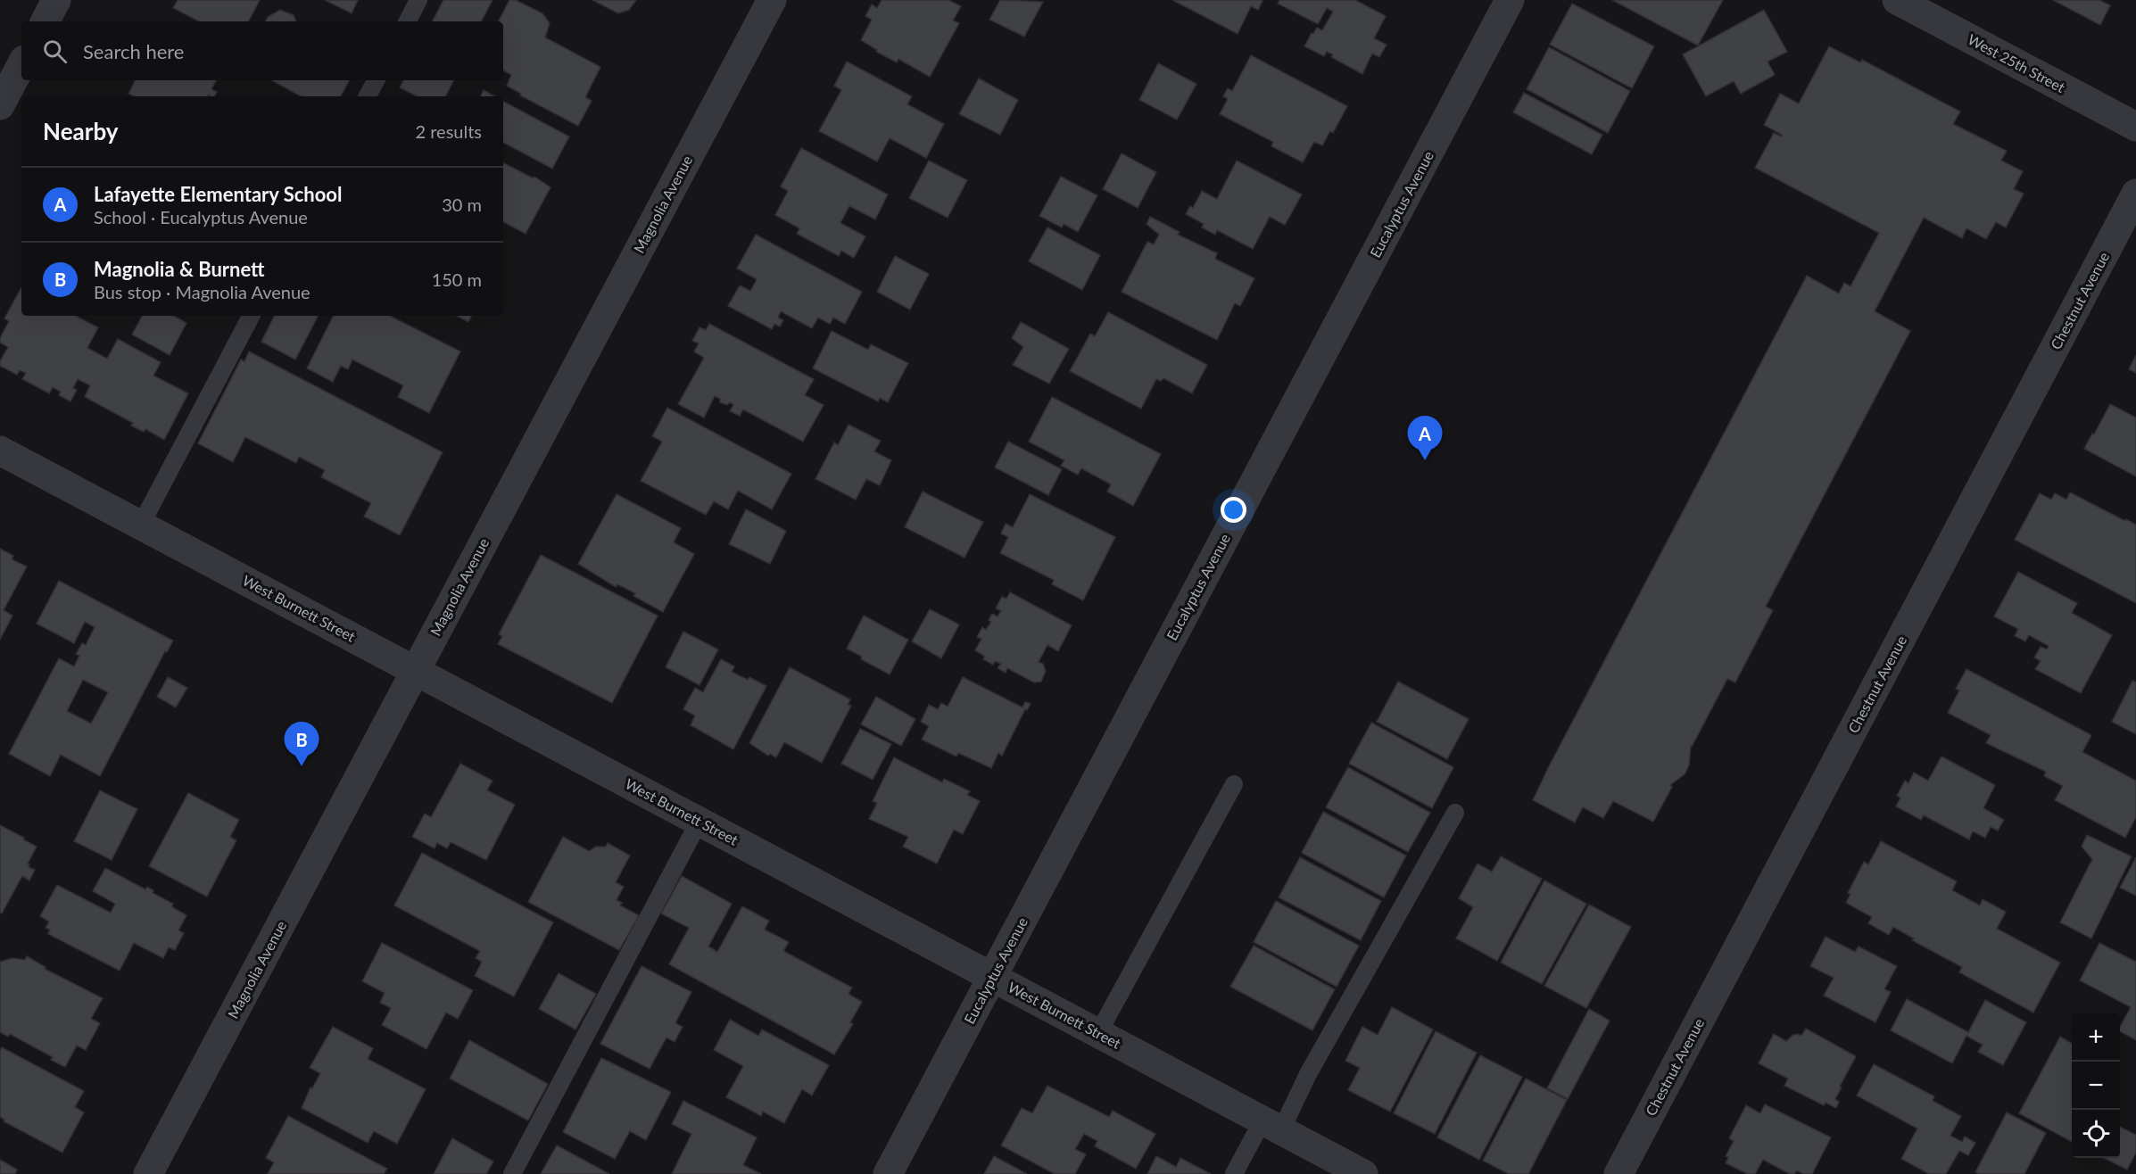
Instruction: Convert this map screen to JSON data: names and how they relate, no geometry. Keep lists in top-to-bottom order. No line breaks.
{"streets":{"street":["West 25th Street","Magnolia Avenue","Eucalyptus Avenue","Chestnut Avenue","West Burnett Street"]},"crossings":[["Magnolia Avenue","West Burnett Street"],["Eucalyptus Avenue","West Burnett Street"]],"page":{"search":"Search here","heading":["Nearby","2 results"],"list":[{"mark":"A","name":"Lafayette Elementary School","note":"School · Eucalyptus Avenue","value":"30 m"},{"mark":"B","name":"Magnolia & Burnett","note":"Bus stop · Magnolia Avenue","value":"150 m"}],"pins":["A","B"],"map_buttons":["+","−"]}}
